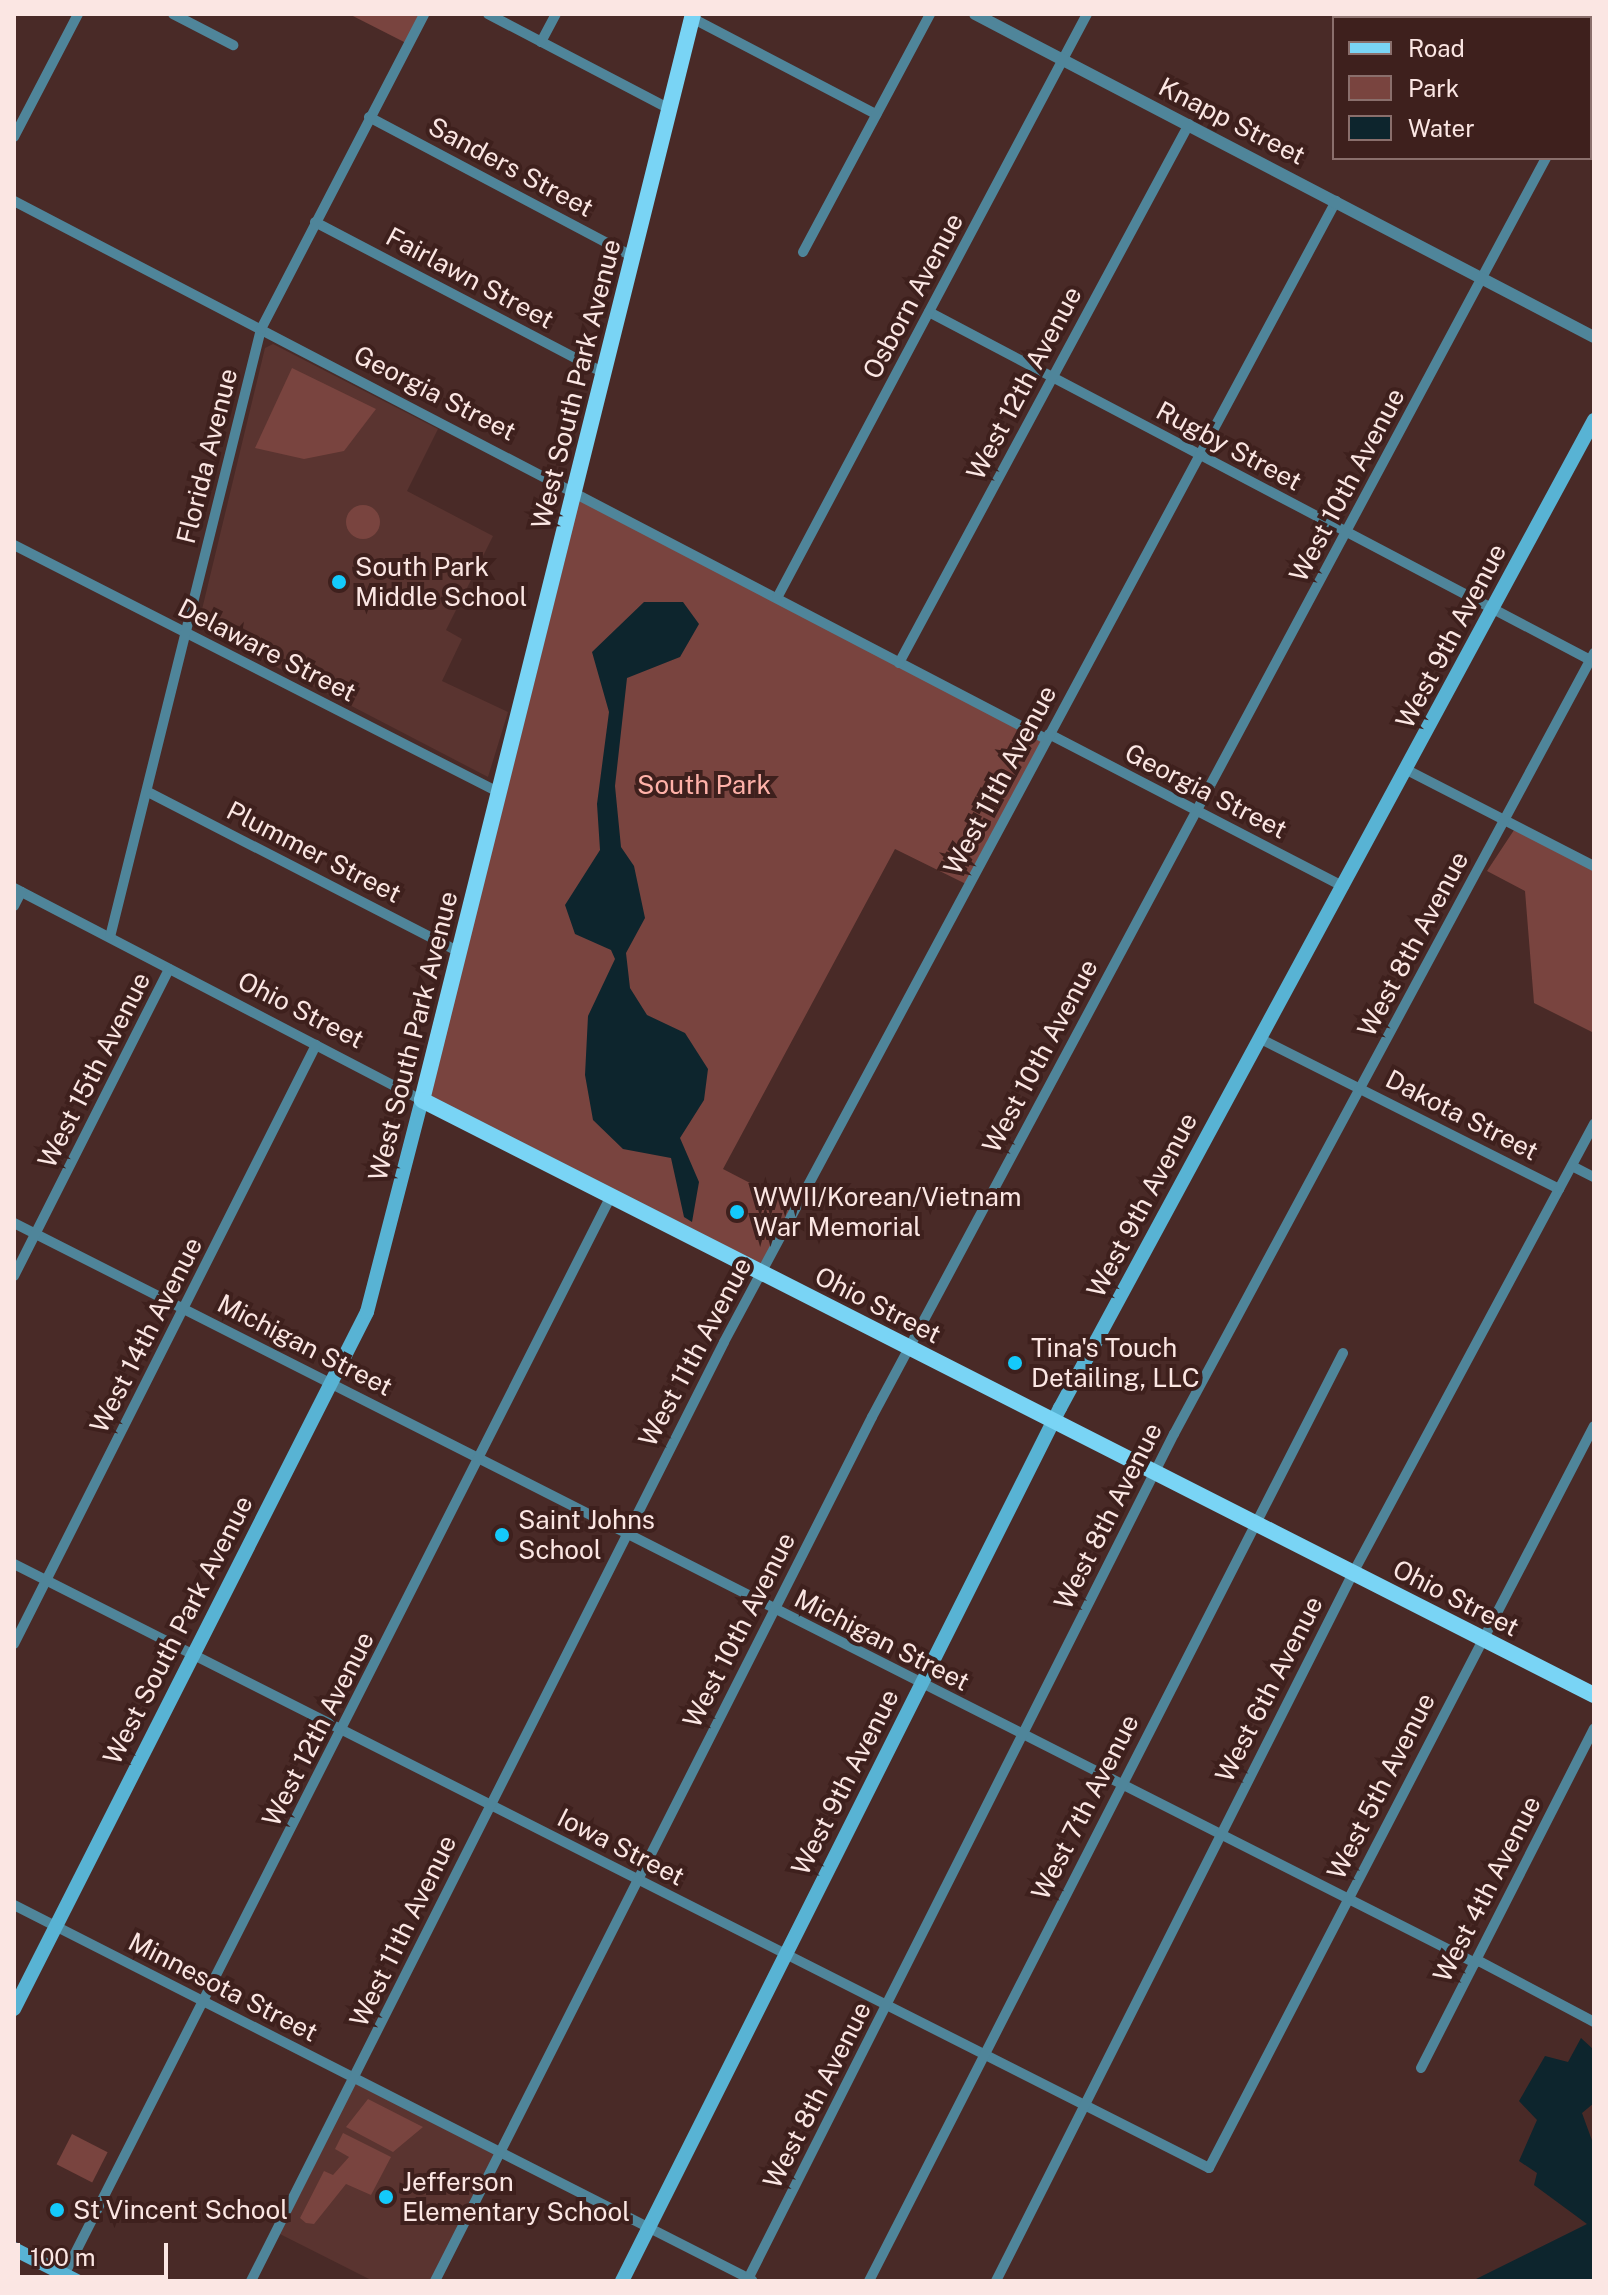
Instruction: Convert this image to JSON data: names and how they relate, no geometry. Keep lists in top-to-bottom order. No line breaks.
{"streets":{"main road":["West South Park Avenue","West 9th Avenue","Ohio Street"],"street":["Knapp Street","Sanders Street","Fairlawn Street","Osborn Avenue","West 12th Avenue","Georgia Street","Rugby Street","Florida Avenue","West 10th Avenue","Delaware Street","West 11th Avenue","Plummer Street","West 8th Avenue","West 15th Avenue","Dakota Street","West 14th Avenue","Michigan Street","West 6th Avenue","West 5th Avenue","West 7th Avenue","Iowa Street","West 4th Avenue","Minnesota Street"]},"crossings":[["Knapp Street","Osborn Avenue"],["Knapp Street","West 12th Avenue"],["Knapp Street","West 10th Avenue"],["Knapp Street","West 11th Avenue"],["Sanders Street","West South Park Avenue"],["Sanders Street","Florida Avenue"],["Fairlawn Street","West South Park Avenue"],["Fairlawn Street","Florida Avenue"],["Osborn Avenue","Georgia Street"],["Osborn Avenue","Rugby Street"],["West 12th Avenue","Georgia Street"],["West 12th Avenue","Rugby Street"],["West 12th Avenue","Ohio Street"],["West 12th Avenue","Michigan Street"],["West 12th Avenue","Iowa Street"],["West 12th Avenue","Minnesota Street"],["West South Park Avenue","Georgia Street"],["West South Park Avenue","Delaware Street"],["West South Park Avenue","Plummer Street"],["West South Park Avenue","Ohio Street"],["West South Park Avenue","Michigan Street"],["West South Park Avenue","Iowa Street"],["West South Park Avenue","Minnesota Street"],["Georgia Street","Florida Avenue"],["Georgia Street","West 10th Avenue"],["Georgia Street","West 9th Avenue"],["Georgia Street","West 11th Avenue"],["Rugby Street","West 10th Avenue"],["Rugby Street","West 9th Avenue"],["Rugby Street","West 11th Avenue"],["Rugby Street","West 8th Avenue"],["Florida Avenue","Delaware Street"],["Florida Avenue","Plummer Street"],["Florida Avenue","Ohio Street"],["West 10th Avenue","Ohio Street"],["West 10th Avenue","Michigan Street"],["West 10th Avenue","Iowa Street"],["West 10th Avenue","Minnesota Street"],["West 9th Avenue","Ohio Street"],["West 9th Avenue","Dakota Street"],["West 9th Avenue","Michigan Street"],["West 9th Avenue","Iowa Street"],["West 9th Avenue","Minnesota Street"],["West 11th Avenue","Ohio Street"],["West 11th Avenue","Michigan Street"],["West 11th Avenue","Iowa Street"],["West 11th Avenue","Minnesota Street"],["West 8th Avenue","Ohio Street"],["West 8th Avenue","Dakota Street"],["West 8th Avenue","Michigan Street"],["West 8th Avenue","Iowa Street"],["West 8th Avenue","Minnesota Street"],["Ohio Street","West 15th Avenue"],["Ohio Street","West 14th Avenue"],["Ohio Street","West 6th Avenue"],["Ohio Street","West 5th Avenue"],["Ohio Street","West 7th Avenue"],["West 15th Avenue","Michigan Street"],["Dakota Street","West 6th Avenue"],["West 14th Avenue","Michigan Street"],["West 14th Avenue","Iowa Street"],["Michigan Street","West 6th Avenue"],["Michigan Street","West 5th Avenue"],["Michigan Street","West 7th Avenue"],["Michigan Street","West 4th Avenue"],["West 6th Avenue","Iowa Street"],["West 5th Avenue","Iowa Street"],["West 7th Avenue","Iowa Street"]],"parks":["South Park"],"places":["South Park Middle School","WWII/Korean/Vietnam War Memorial","Tina's Touch Detailing, LLC","Saint Johns School","Jefferson Elementary School","St Vincent School"],"legend":["Road","Park","Water"],"scale_bar":"100 m"}
